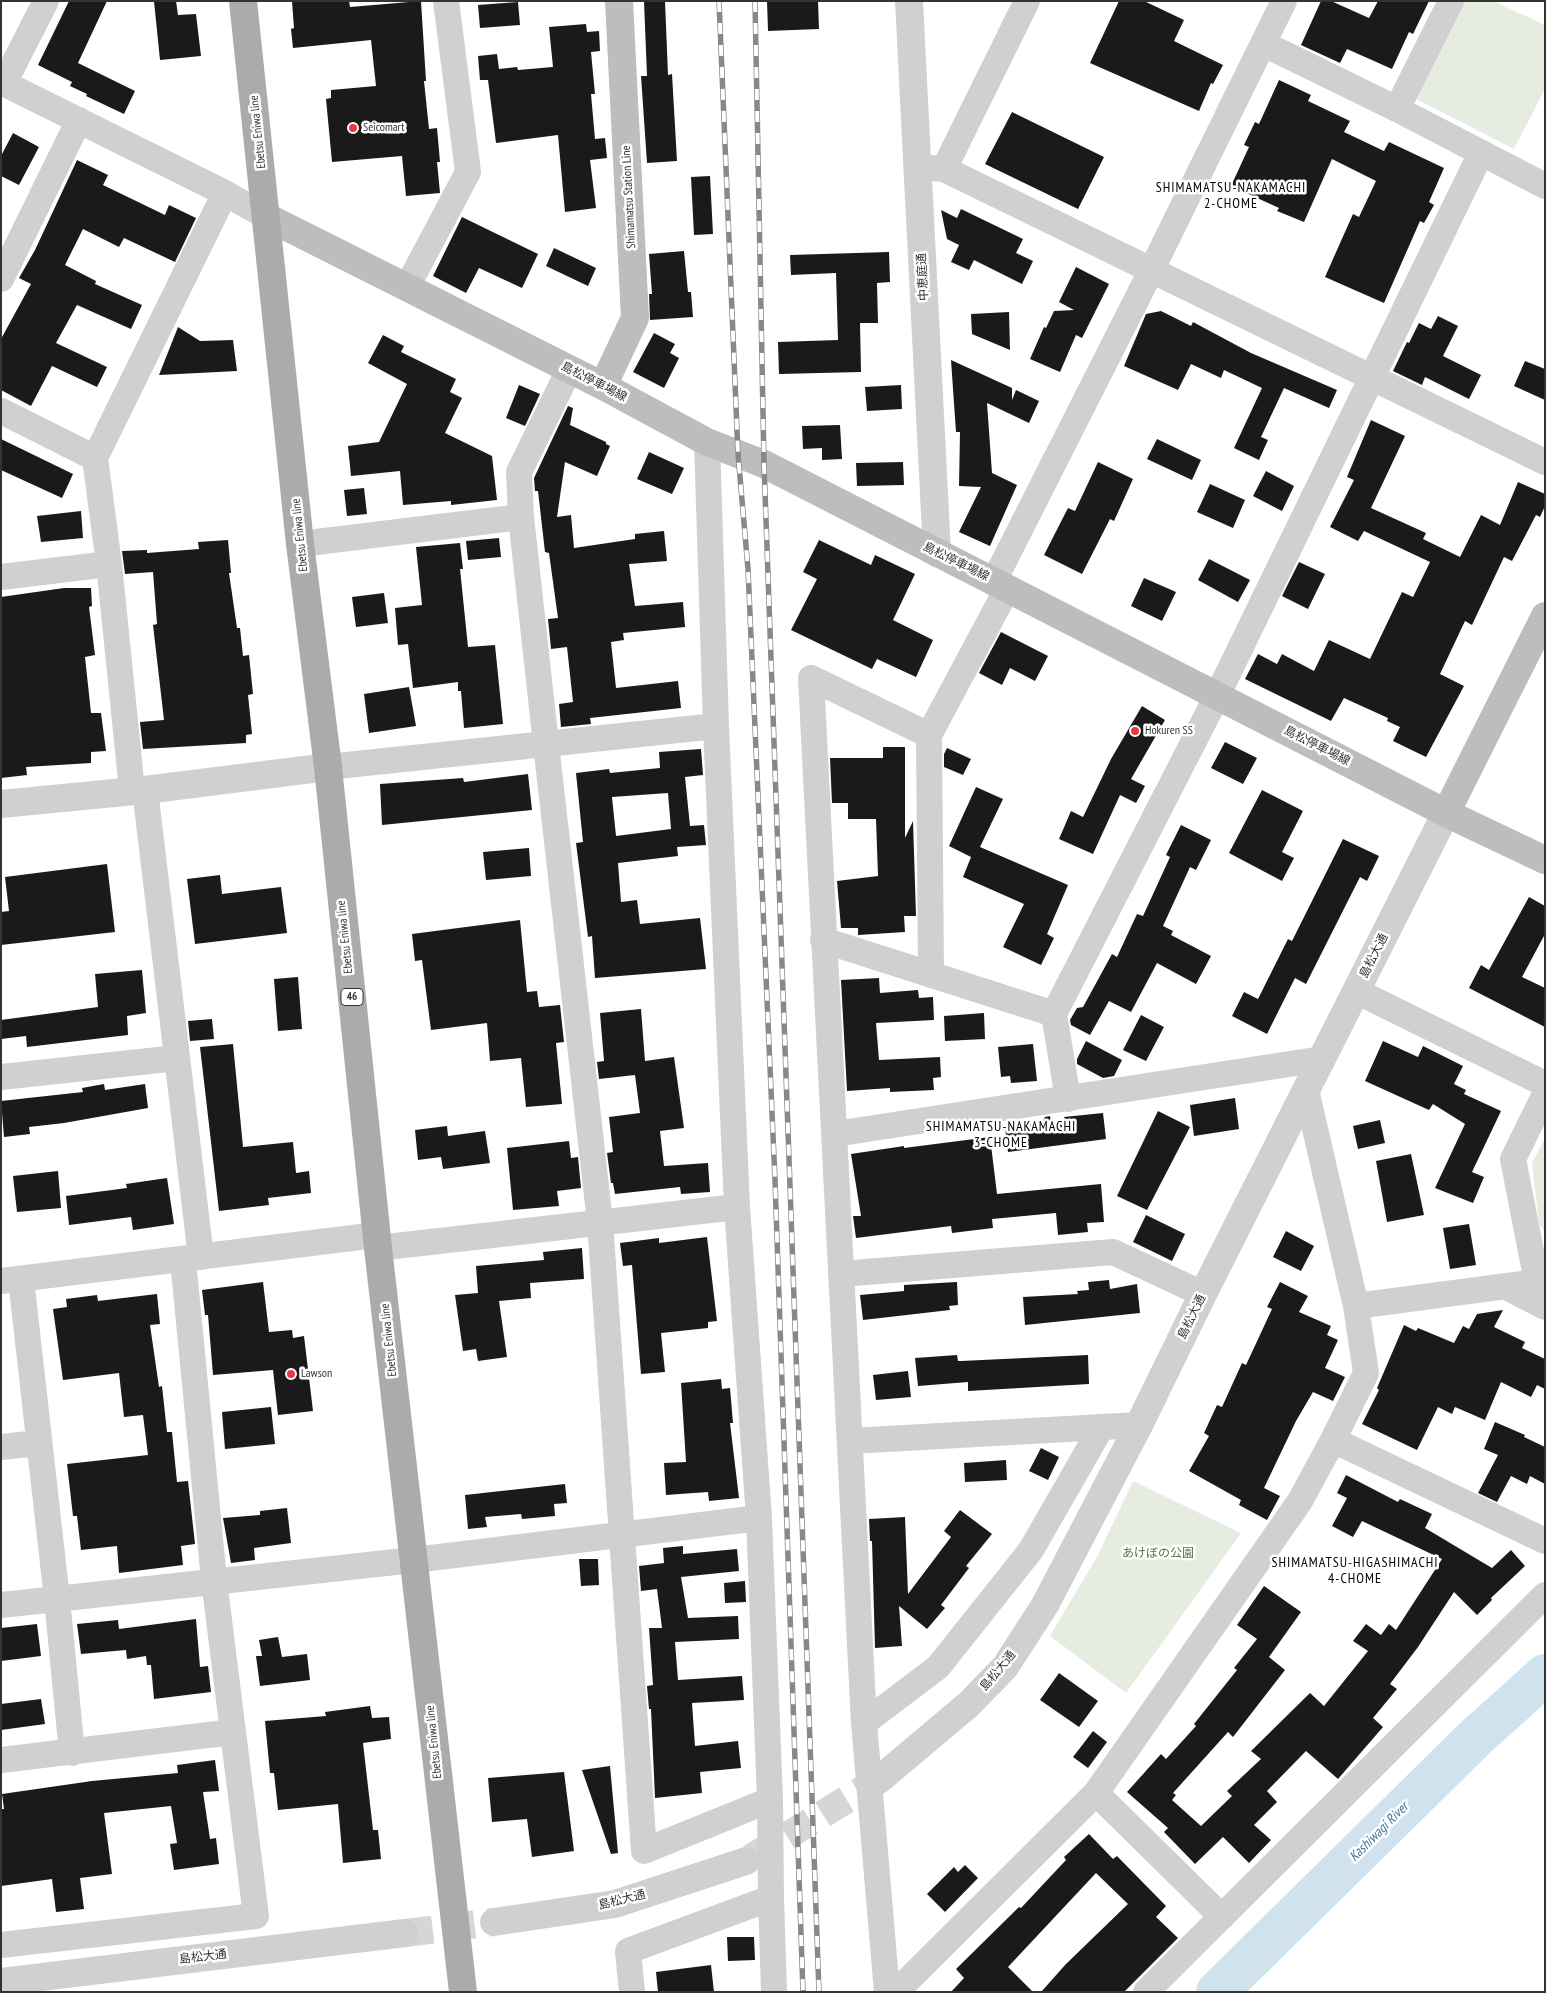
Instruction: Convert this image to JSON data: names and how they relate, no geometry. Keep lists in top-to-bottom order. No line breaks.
{"streets":{"main road":["Ebetsu Eniwa line","Shimamatsu Station Line","島松停車場線","46"],"street":["中恵庭通","島松大通"]},"crossings":[["Ebetsu Eniwa line","島松停車場線"],["Shimamatsu Station Line","島松停車場線"],["中恵庭通","島松停車場線"],["島松停車場線","島松大通"]],"districts":["SHIMAMATSU-NAKAMACHI 2-CHOME","SHIMAMATSU-NAKAMACHI 3-CHOME","SHIMAMATSU-HIGASHIMACHI 4-CHOME"],"water":["Kashiwagi River"],"parks":["あけぼの公園"],"places":["Seicomart","Hokuren SS","Lawson"]}
